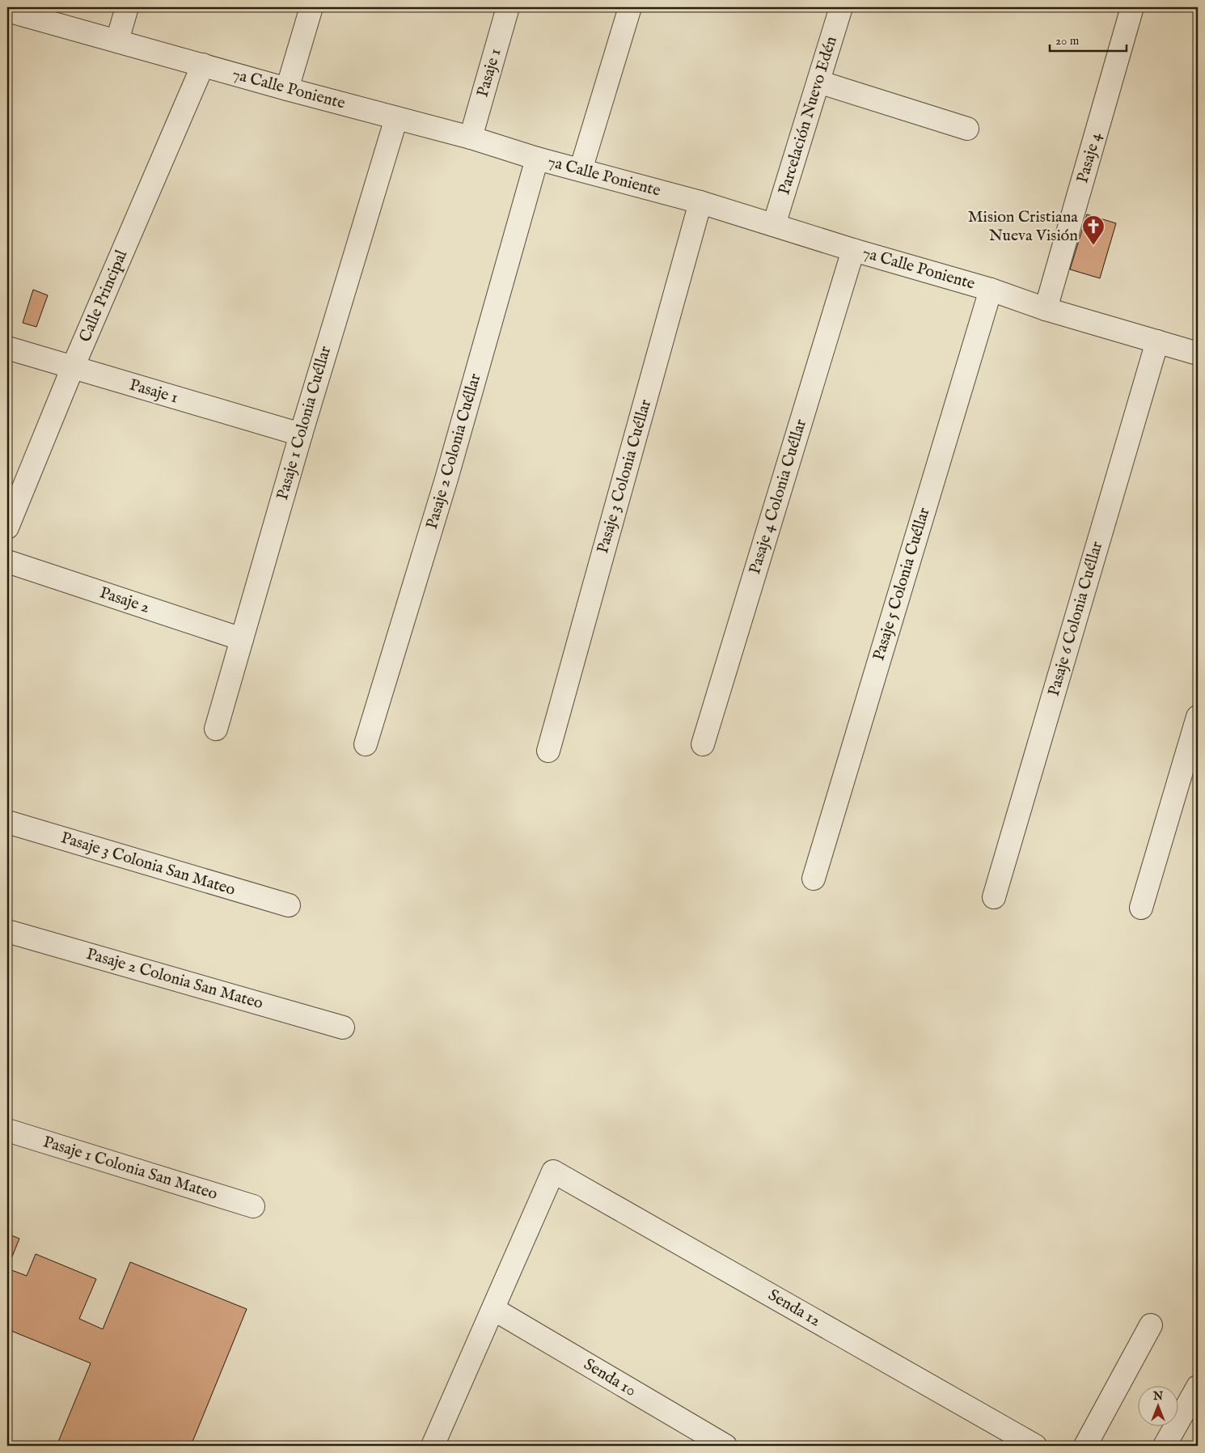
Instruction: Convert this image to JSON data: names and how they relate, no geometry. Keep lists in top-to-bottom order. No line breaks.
{"streets":{"street":["Pasaje 1","7a Calle Poniente","Parcelación Nuevo Edén","Pasaje 4","Calle Principal","Pasaje 1 Colonia Cuéllar","Pasaje 2 Colonia Cuéllar","Pasaje 3 Colonia Cuéllar","Pasaje 4 Colonia Cuéllar","Pasaje 5 Colonia Cuéllar","Pasaje 2","Pasaje 6 Colonia Cuéllar","Pasaje 3 Colonia San Mateo","Pasaje 2 Colonia San Mateo","Pasaje 1 Colonia San Mateo","Senda 12","Senda 10"]},"crossings":[["Pasaje 1","7a Calle Poniente"],["Pasaje 1","Calle Principal"],["Pasaje 1","Pasaje 1 Colonia Cuéllar"],["7a Calle Poniente","Parcelación Nuevo Edén"],["7a Calle Poniente","Pasaje 4"],["7a Calle Poniente","Calle Principal"],["7a Calle Poniente","Pasaje 1 Colonia Cuéllar"],["7a Calle Poniente","Pasaje 2 Colonia Cuéllar"],["7a Calle Poniente","Pasaje 3 Colonia Cuéllar"],["7a Calle Poniente","Pasaje 4 Colonia Cuéllar"],["7a Calle Poniente","Pasaje 5 Colonia Cuéllar"],["7a Calle Poniente","Pasaje 6 Colonia Cuéllar"],["Pasaje 1 Colonia Cuéllar","Pasaje 2"],["Senda 12","Senda 10"]],"places":{"church":["Mision Cristiana Nueva Visión"]},"scale_bar":"20 m","north":"top"}
